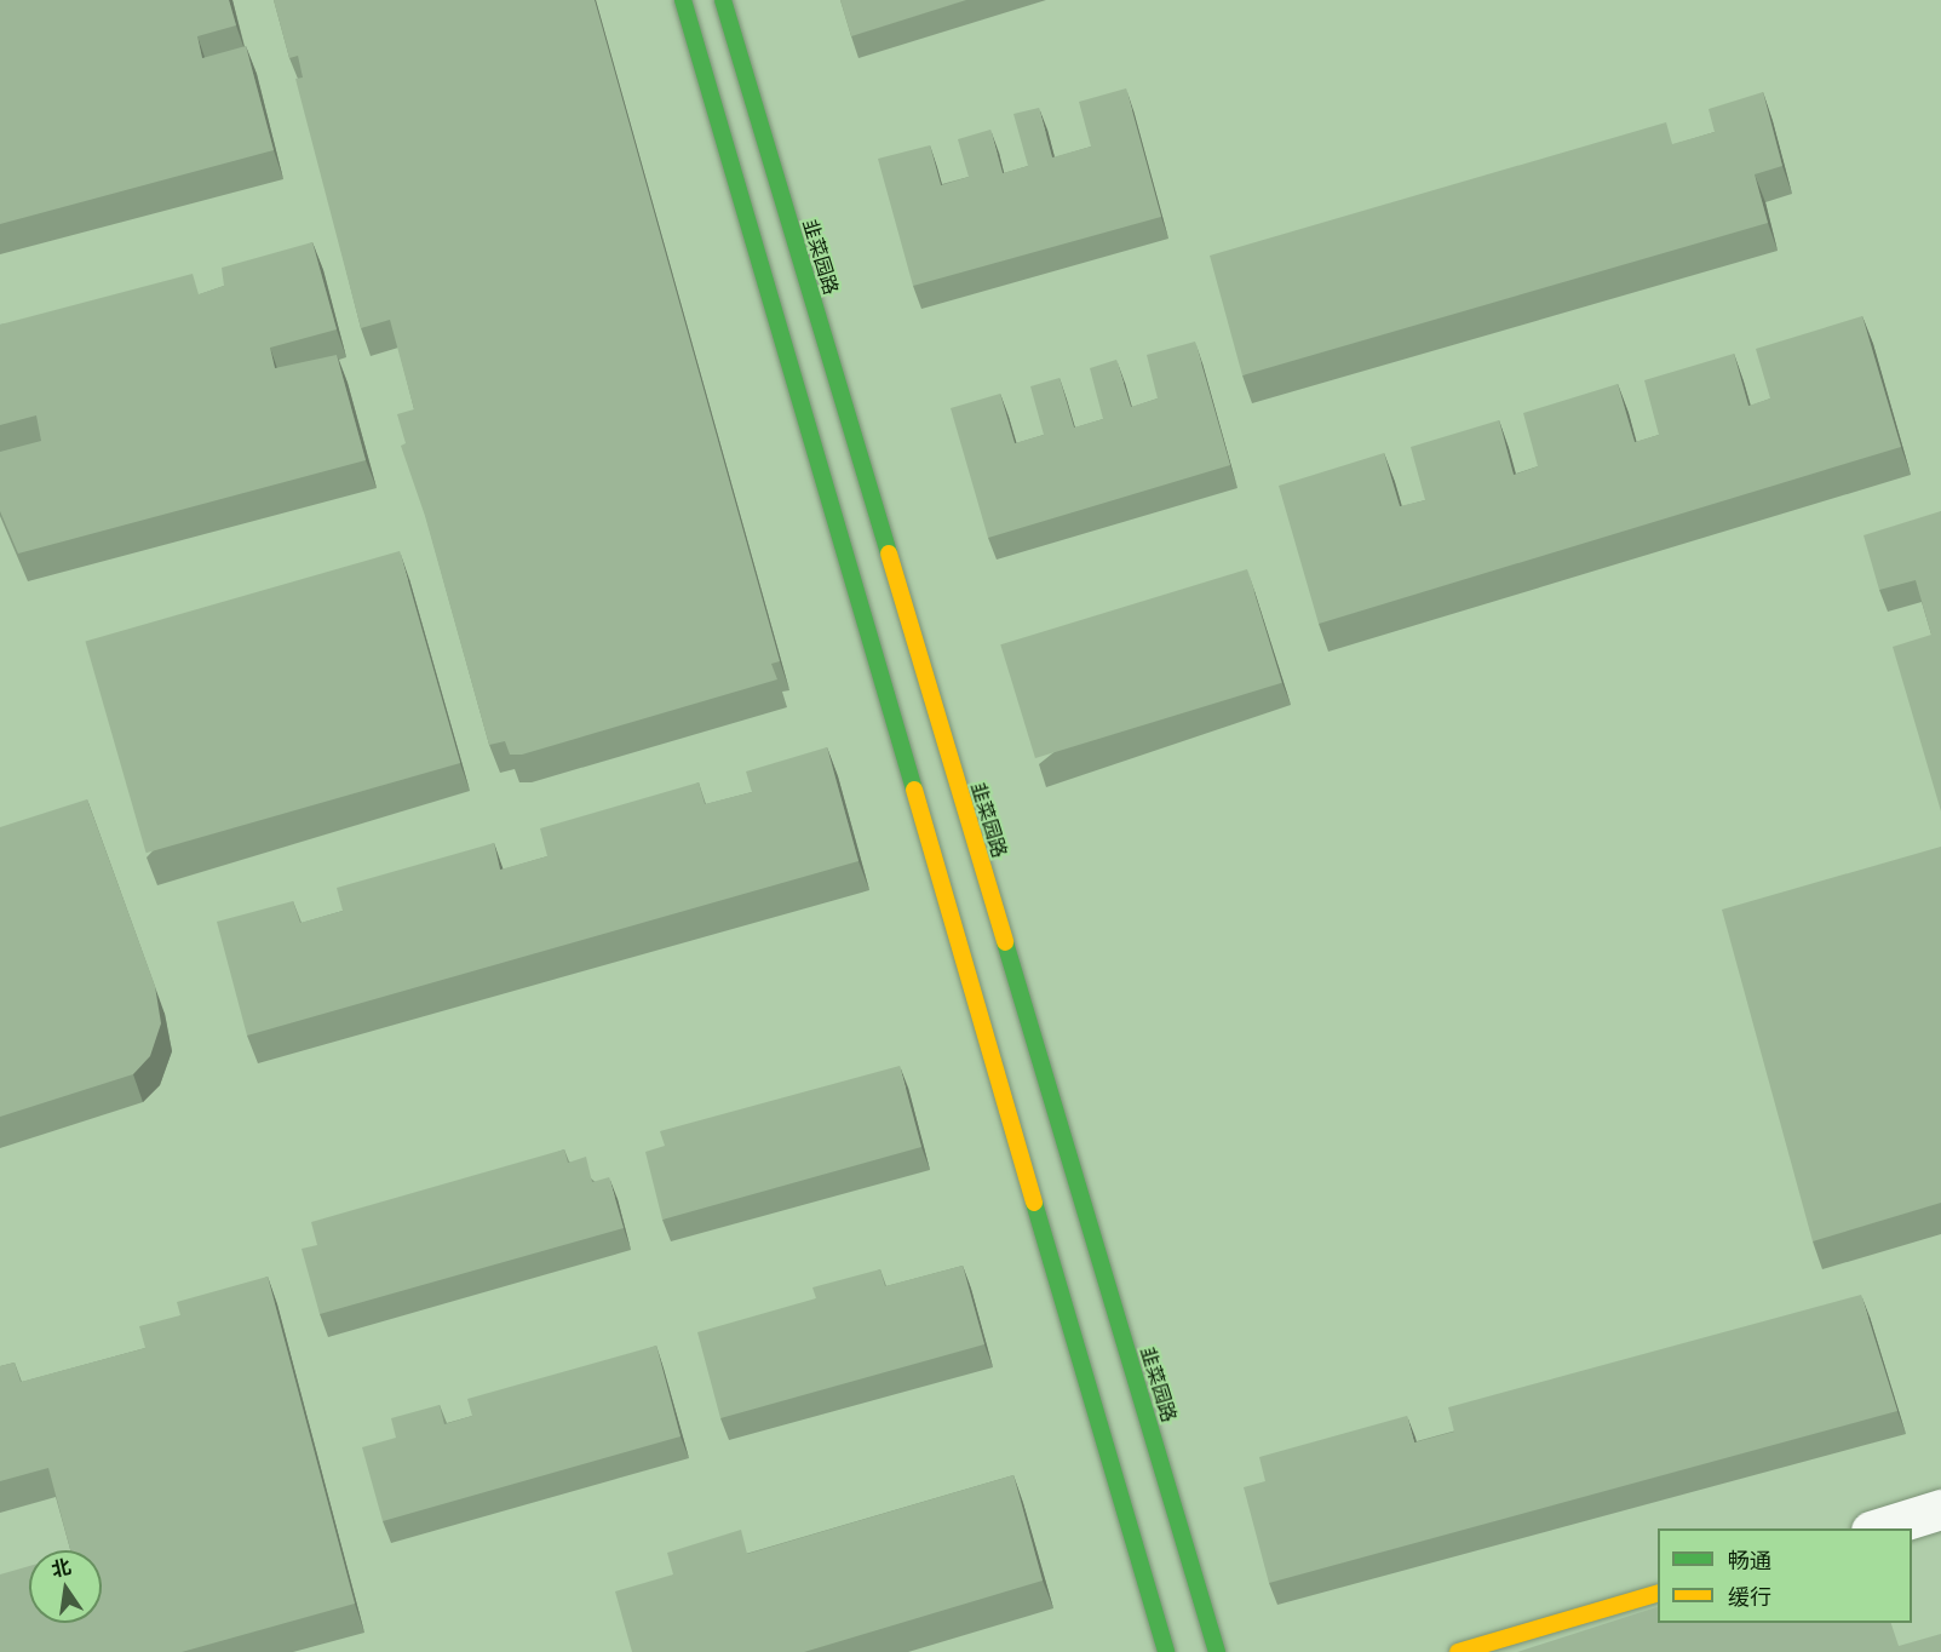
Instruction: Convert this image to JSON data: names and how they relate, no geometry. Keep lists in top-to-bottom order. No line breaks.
{"streets":{"street":["韭菜园路"]},"legend":["畅通","缓行"],"north":"top"}
